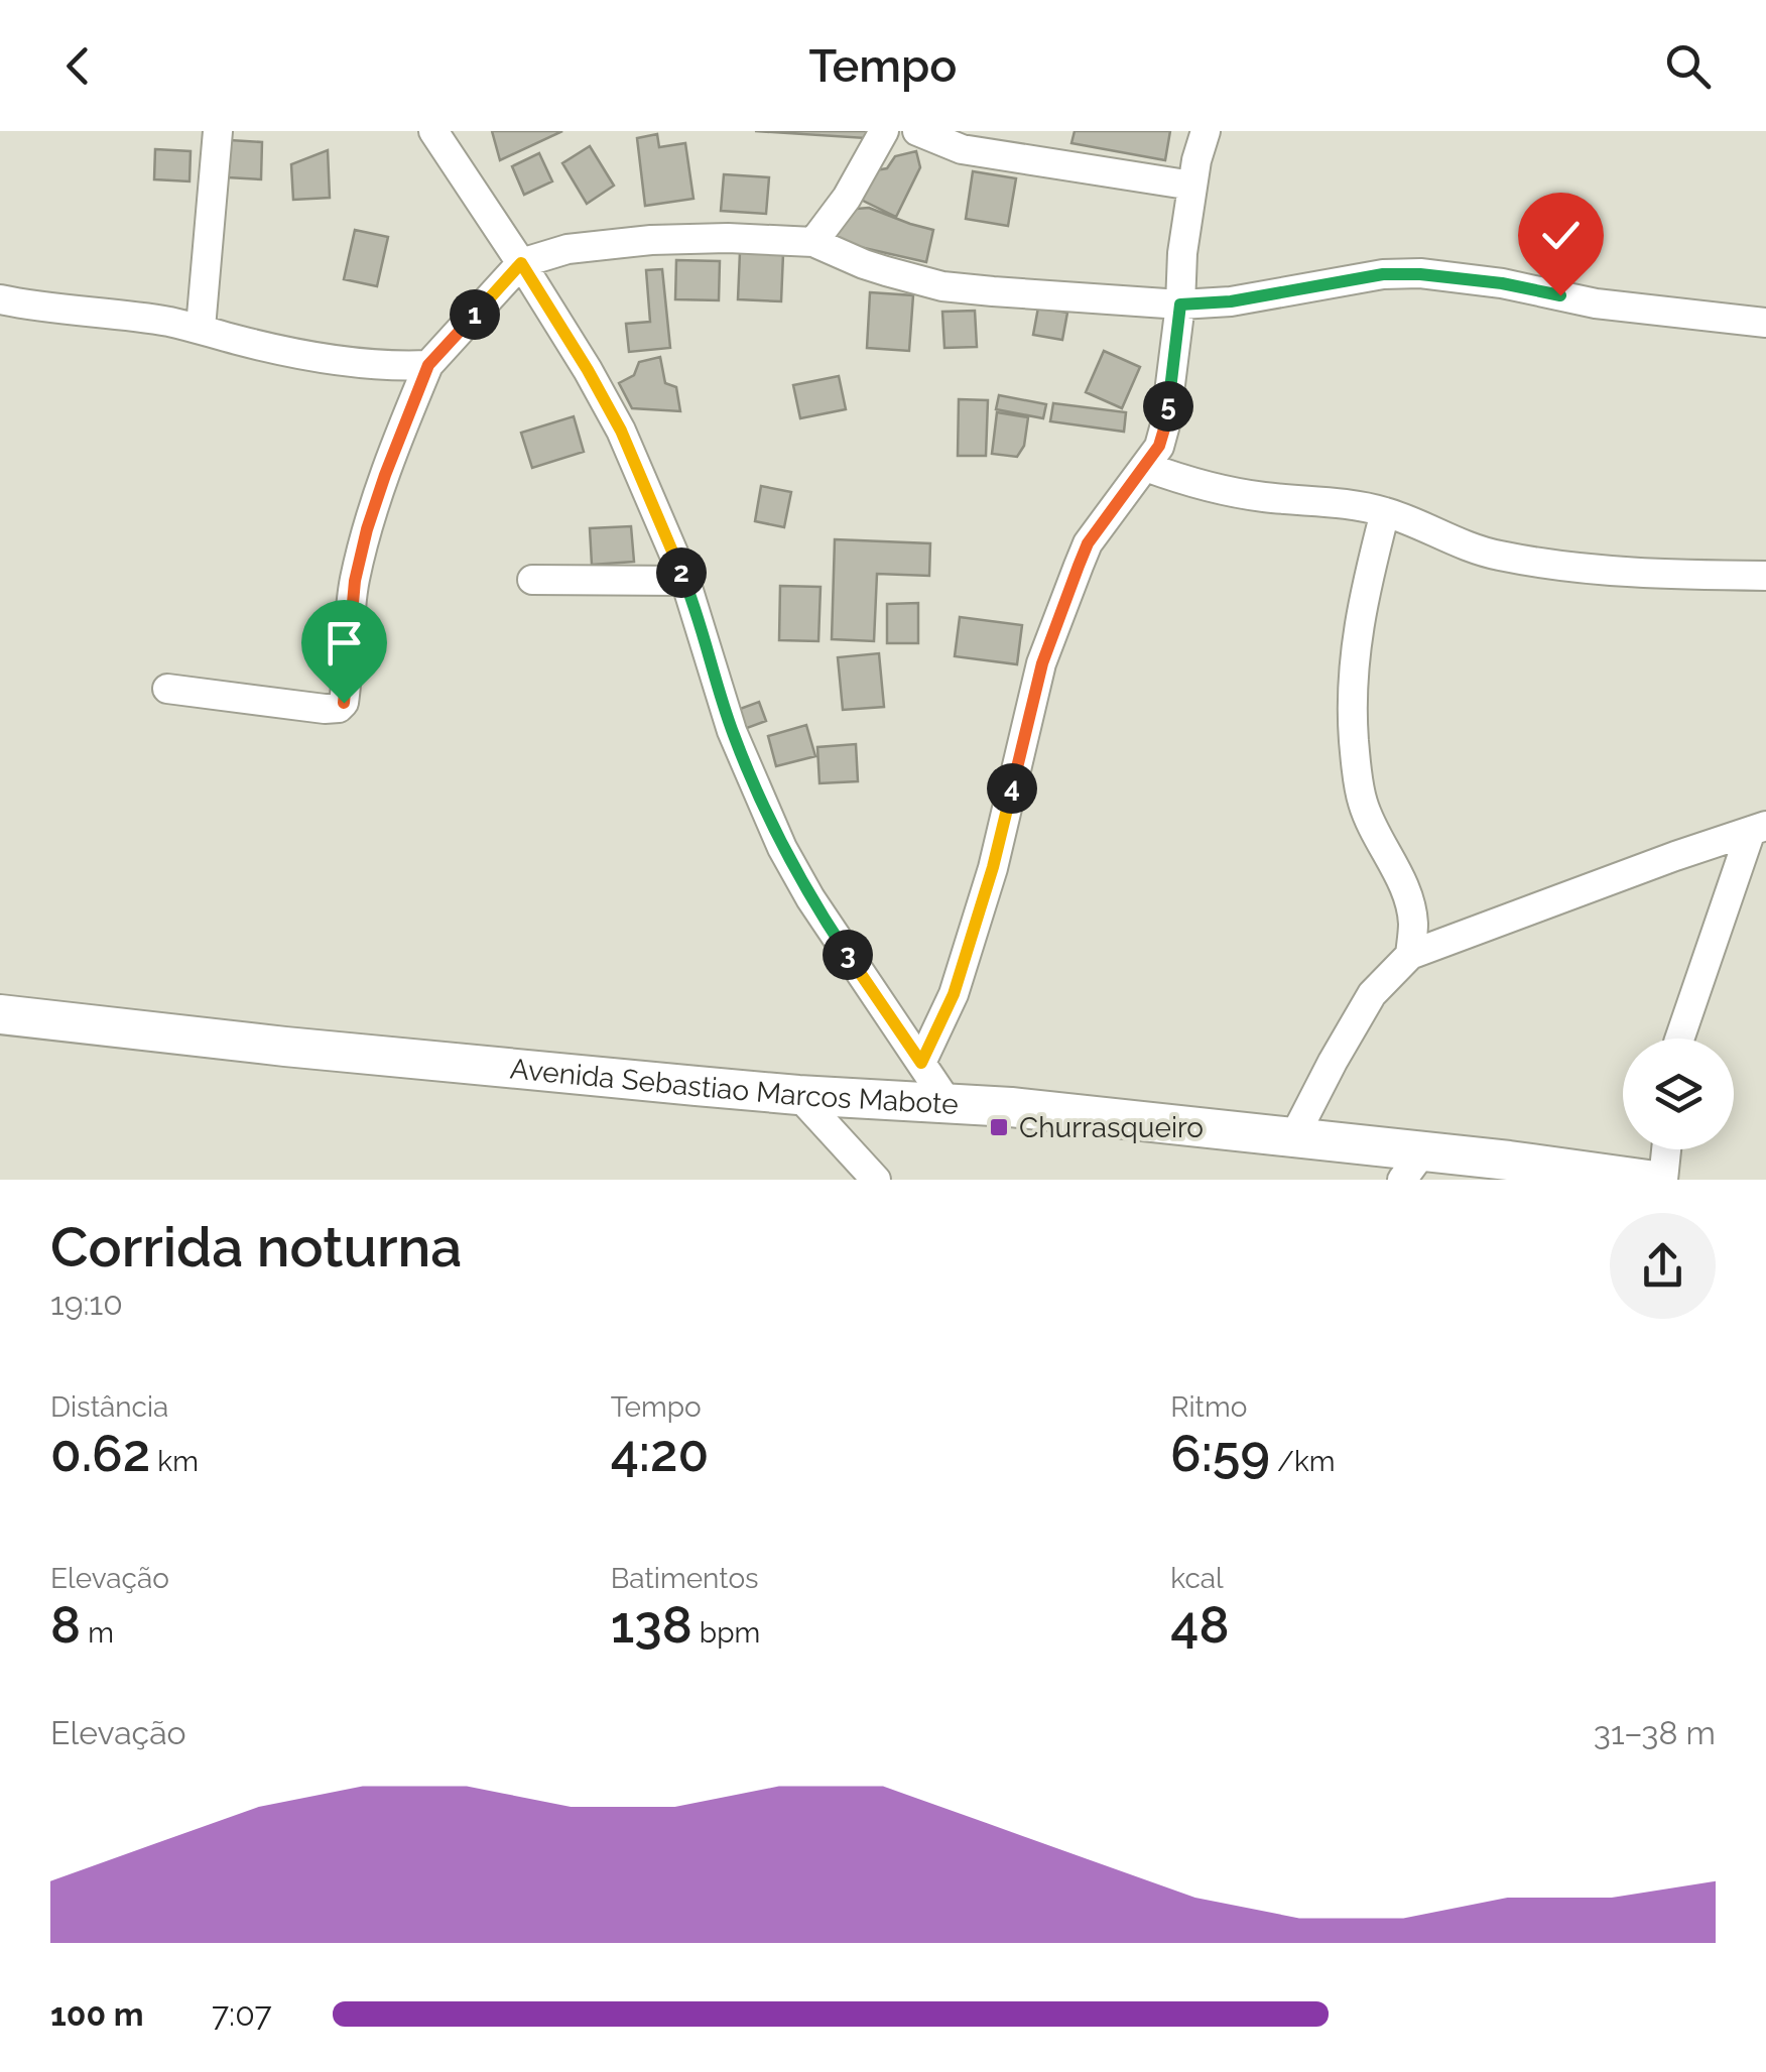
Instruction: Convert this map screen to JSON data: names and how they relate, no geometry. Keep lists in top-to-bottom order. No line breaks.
{"streets":{"main road":["Avenida Sebastiao Marcos Mabote"]},"places":{"transit":["Churrasqueiro"]},"page":{"header":"Tempo","pins":["1","5","2","4","3"],"heading":["Corrida noturna","19:10"],"stats":[["Distância","0.62 km"],["Tempo","4:20"],["Ritmo","6:59 /km"],["Elevação","8 m"],["Batimentos","138 bpm"],["kcal","48"]],"chart":["Elevação","31–38 m"],"list":[{"name":"100 m","note":"7:07"}]}}
